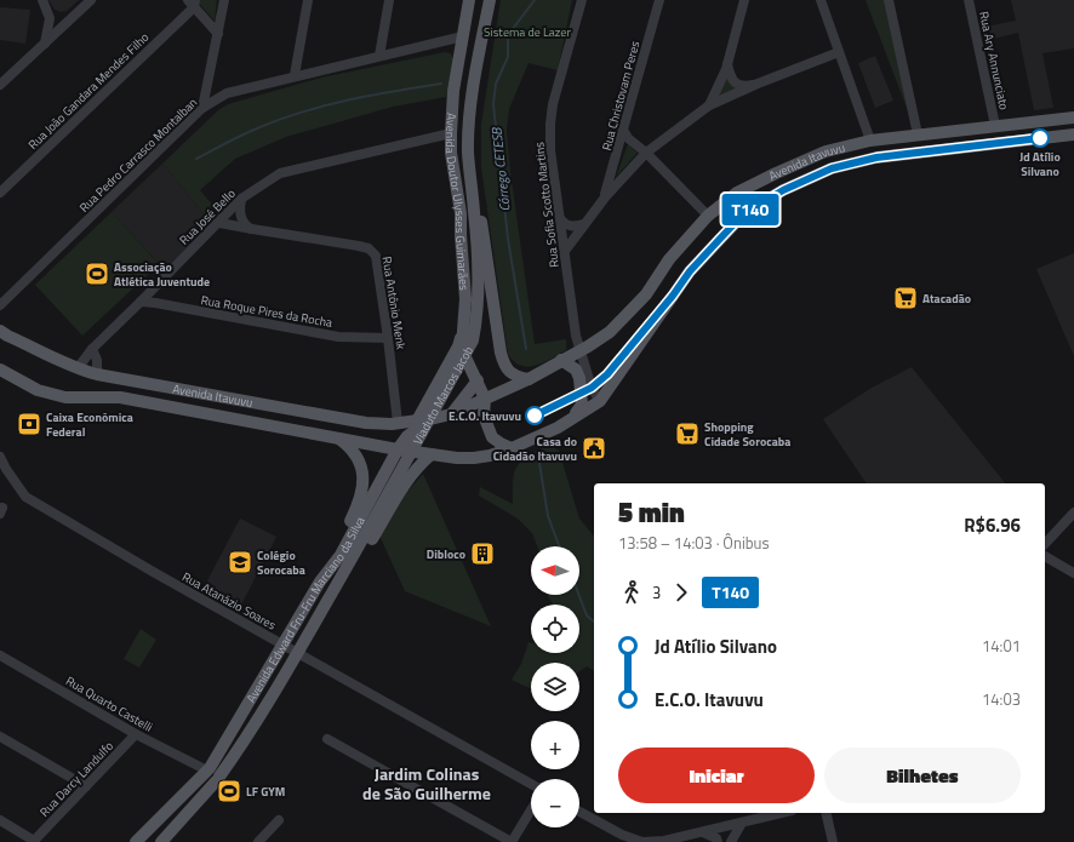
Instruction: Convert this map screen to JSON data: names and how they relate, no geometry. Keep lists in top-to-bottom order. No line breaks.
{"streets":{"main road":["Avenida Itavuvu","Avenida Doutor Ulysses Guimarães","Viaduto Marcos Jacob","Avenida Edward Fru-Fru Marciano da Silva"],"street":["Rua Ary Annunciato","Rua João Gandara Mendes Filho","Rua Christovam Peres","Rua Pedro Carrasco Montalban","Rua Sofia Scotto Martins","Rua José Bello","Rua Antônio Menk","Rua Roque Pires da Rocha","Rua Atanázio Soares","Rua Quarto Castelli","Rua Darcy Landulfo"]},"crossings":[["Rua Ary Annunciato","Avenida Itavuvu"],["Rua Pedro Carrasco Montalban","Avenida Doutor Ulysses Guimarães"],["Avenida Itavuvu","Avenida Doutor Ulysses Guimarães"],["Avenida Itavuvu","Rua Sofia Scotto Martins"],["Avenida Itavuvu","Rua José Bello"],["Avenida Itavuvu","Rua Antônio Menk"],["Avenida Itavuvu","Avenida Edward Fru-Fru Marciano da Silva"],["Avenida Doutor Ulysses Guimarães","Rua José Bello"],["Avenida Doutor Ulysses Guimarães","Viaduto Marcos Jacob"],["Rua José Bello","Rua Antônio Menk"],["Rua José Bello","Rua Roque Pires da Rocha"],["Rua Antônio Menk","Rua Roque Pires da Rocha"],["Viaduto Marcos Jacob","Avenida Edward Fru-Fru Marciano da Silva"],["Rua Atanázio Soares","Avenida Edward Fru-Fru Marciano da Silva"],["Avenida Edward Fru-Fru Marciano da Silva","Rua Quarto Castelli"],["Rua Quarto Castelli","Rua Darcy Landulfo"]],"districts":["Jardim Colinas de São Guilherme"],"water":["Córrego CETESB"],"parks":["Sistema de Lazer"],"places":{"other":["Jd Atílio Silvano","E.C.O. Itavuvu"],"sports":["Associação Atlética Juventude","LF GYM"],"supermarket":["Atacadão","Shopping Cidade Sorocaba"],"bank":["Caixa Econômica Federal"],"public building":["Casa do Cidadão Itavuvu"],"building":["Dibloco"],"school or university":["Colégio Sorocaba"]},"lines":["bus line T140"],"north":"left","page":{"on_map":"T140","heading":["5 min","13:58 – 14:03 · Ônibus","R$6.96"],"map_buttons":["+","−"],"legs":["3","T140"],"list":[{"name":"Jd Atílio Silvano","value":"14:01"},{"name":"E.C.O. Itavuvu","value":"14:03"}],"buttons":["Iniciar","Bilhetes"]}}
